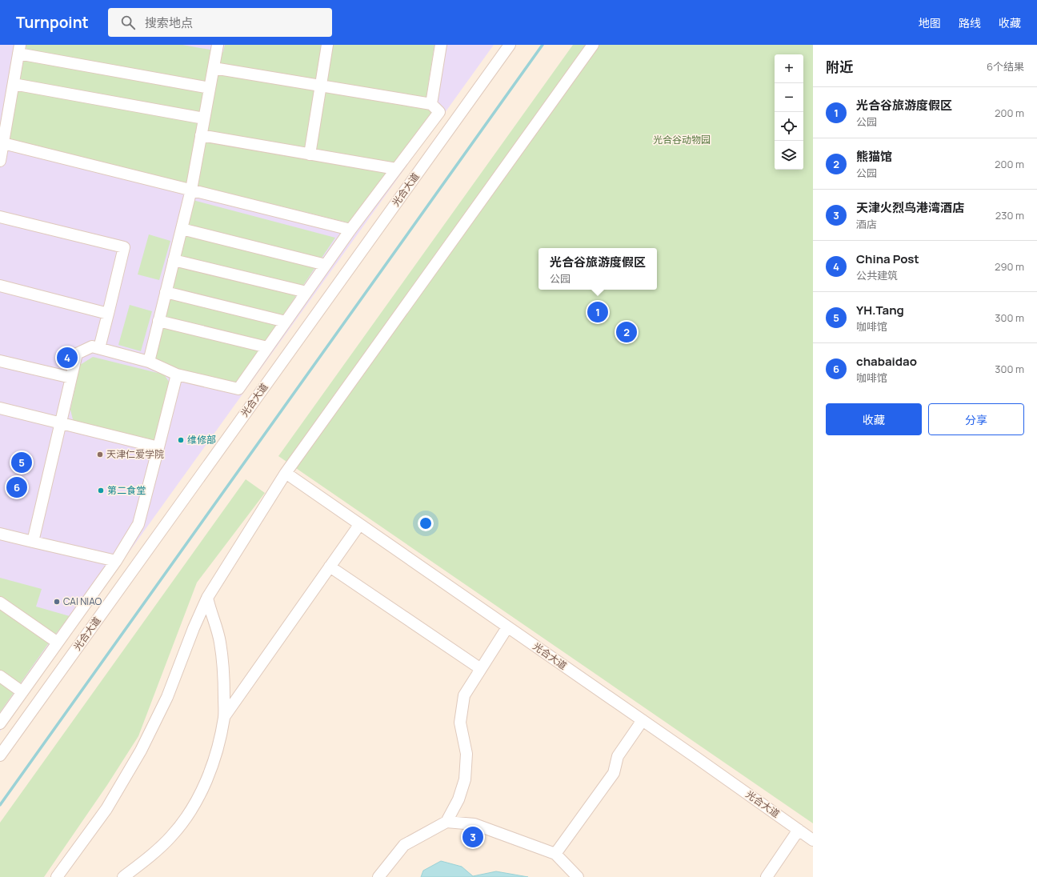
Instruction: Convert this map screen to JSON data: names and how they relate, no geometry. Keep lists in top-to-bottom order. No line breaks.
{"streets":{"street":["光合大道"]},"parks":["光合谷动物园"],"places":["维修部","天津仁爱学院","第二食堂","CAI NIAO"],"page":{"header":"Turnpoint","search":"搜索地点","nav":["地图","路线","收藏"],"heading":["附近","6个结果"],"map_buttons":["+","−"],"list":[{"mark":"1","name":"光合谷旅游度假区","note":"公园","value":"200 m"},{"mark":"2","name":"熊猫馆","note":"公园","value":"200 m"},{"mark":"3","name":"天津火烈鸟港湾酒店","note":"酒店","value":"230 m"},{"mark":"4","name":"China Post","note":"公共建筑","value":"290 m"},{"mark":"5","name":"YH.Tang","note":"咖啡馆","value":"300 m"},{"mark":"6","name":"chabaidao","note":"咖啡馆","value":"300 m"}],"popup":["光合谷旅游度假区","公园"],"pins":["1","2","4","5","6","3"],"buttons":["收藏","分享"]}}
